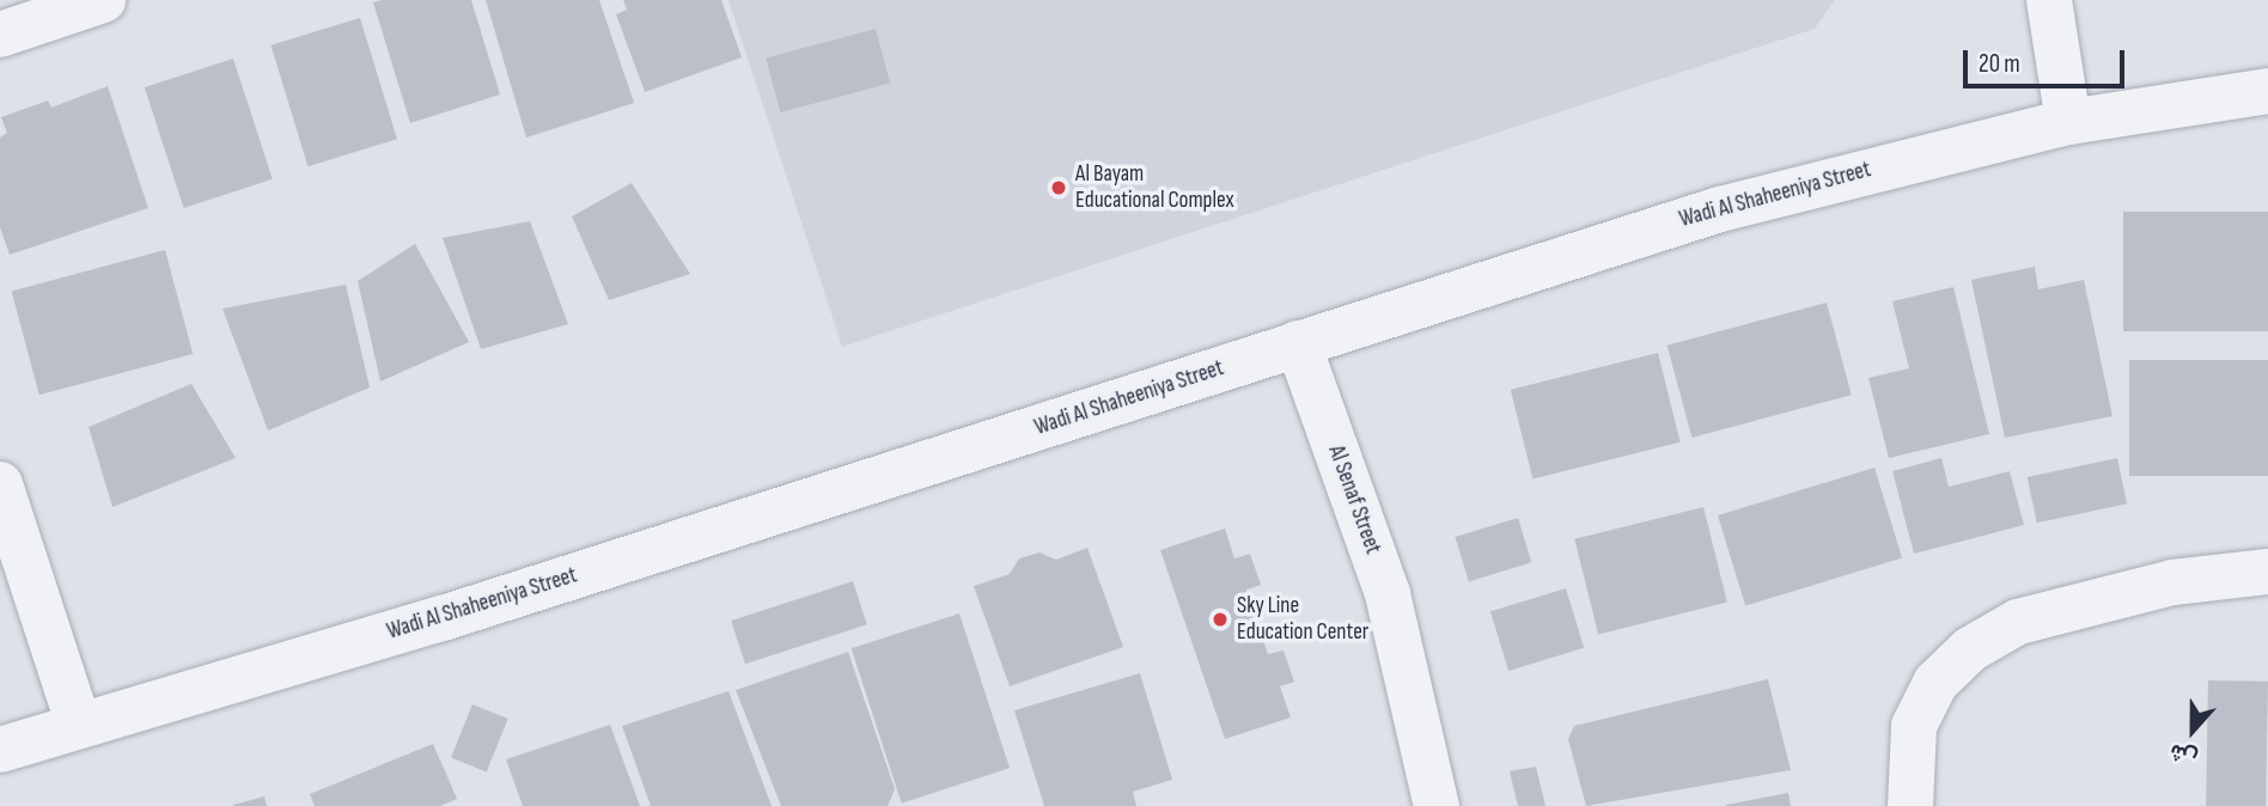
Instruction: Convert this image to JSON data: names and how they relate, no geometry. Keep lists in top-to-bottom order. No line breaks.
{"streets":{"street":["Wadi Al Shaheeniya Street","Al Senaf Street"]},"crossings":[["Wadi Al Shaheeniya Street","Al Senaf Street"]],"places":["Al Bayam Educational Complex","Sky Line Education Center"],"scale_bar":"20 m","north":"bottom"}
